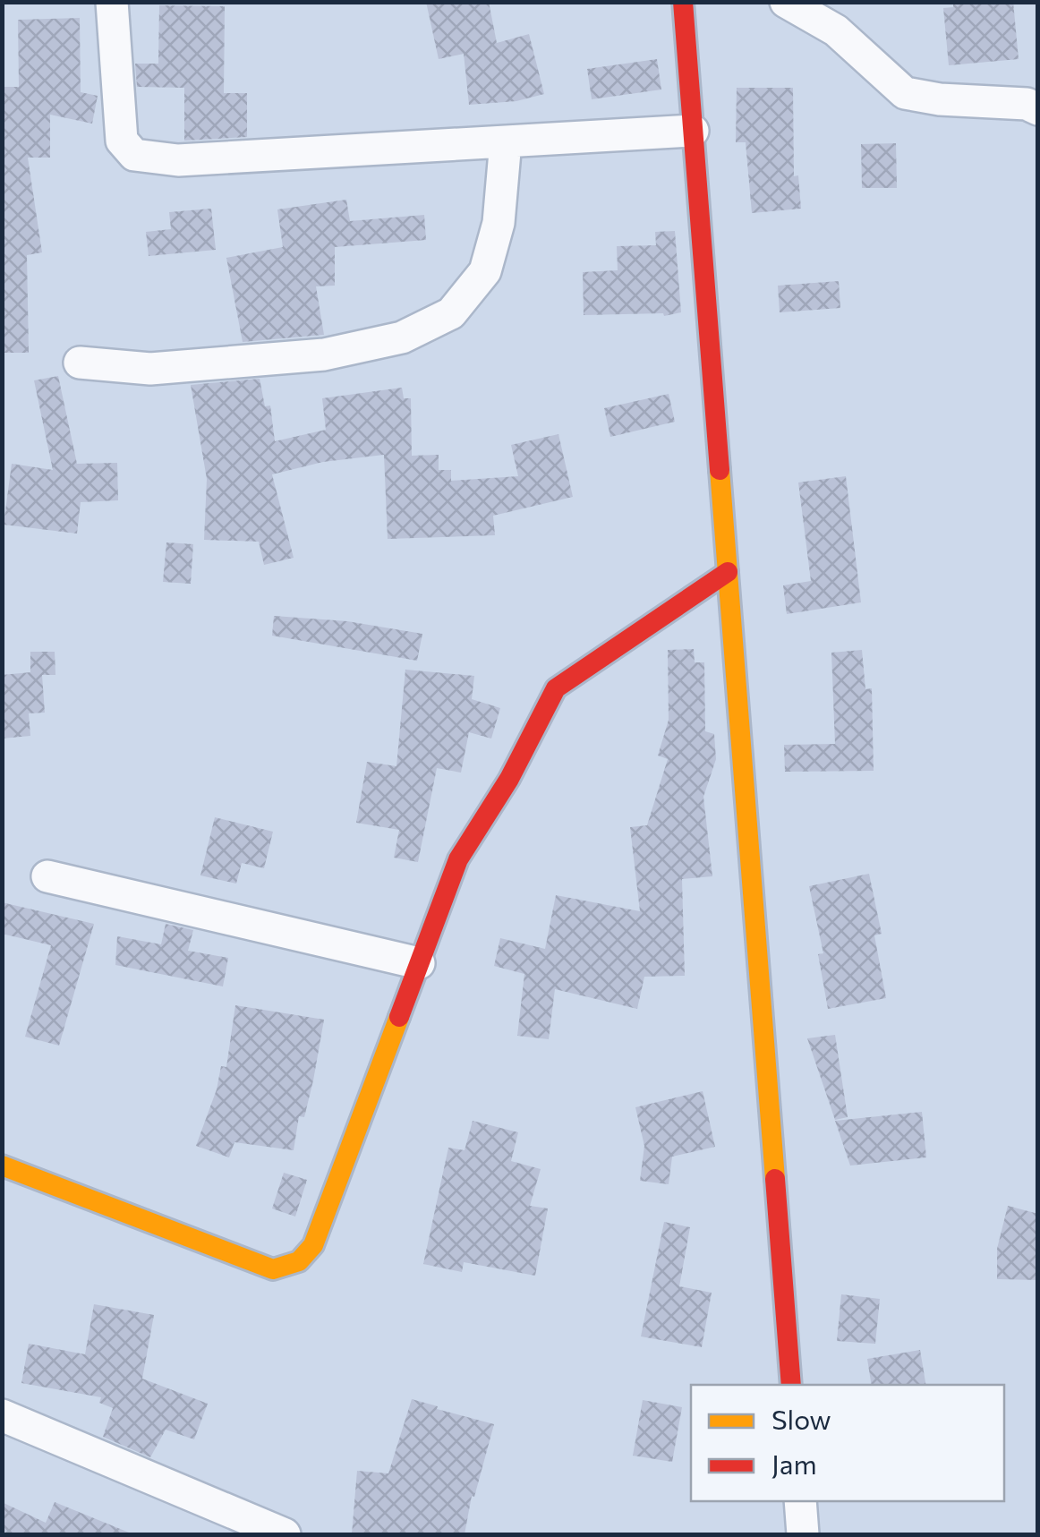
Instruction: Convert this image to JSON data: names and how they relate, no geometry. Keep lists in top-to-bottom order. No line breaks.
{"legend":["Slow","Jam"]}
